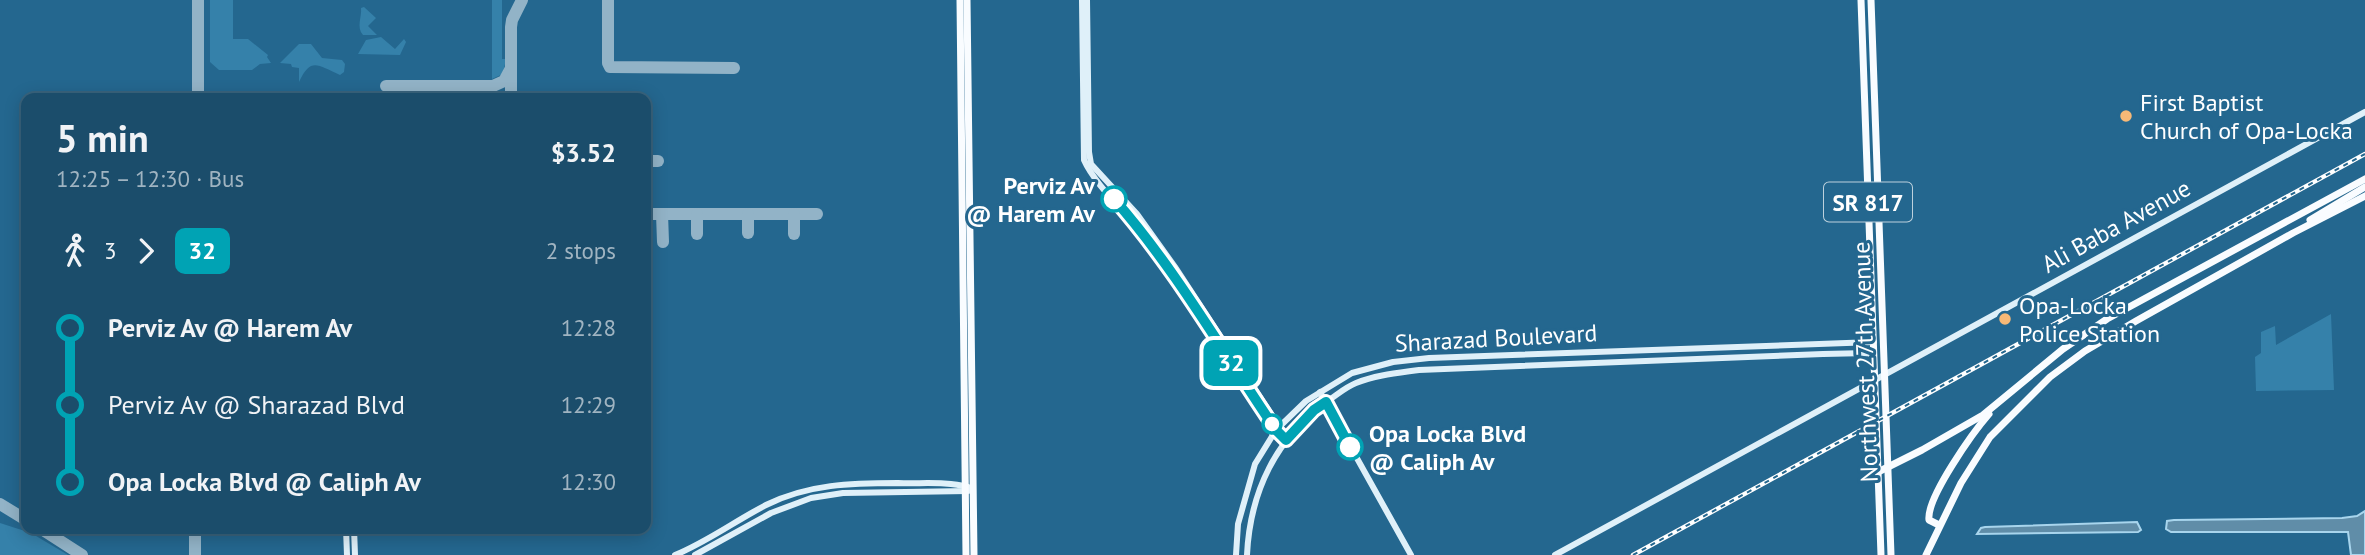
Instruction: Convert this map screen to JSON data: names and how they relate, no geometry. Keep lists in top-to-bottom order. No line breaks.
{"streets":{"main road":["SR 817","Northwest 27th Avenue"],"street":["Ali Baba Avenue","Sharazad Boulevard"]},"crossings":[["Ali Baba Avenue","Northwest 27th Avenue"],["Sharazad Boulevard","Northwest 27th Avenue"]],"places":["First Baptist Church of Opa-Locka","Perviz Av @ Harem Av","Opa-Locka Police Station","Opa Locka Blvd @ Caliph Av"],"lines":["bus line 32"],"page":{"on_map":"32","heading":["5 min","12:25 – 12:30 · Bus","$3.52"],"legs":["3","32","2 stops"],"list":[{"name":"Perviz Av @ Harem Av","value":"12:28"},{"name":"Perviz Av @ Sharazad Blvd","value":"12:29"},{"name":"Opa Locka Blvd @ Caliph Av","value":"12:30"}]}}
